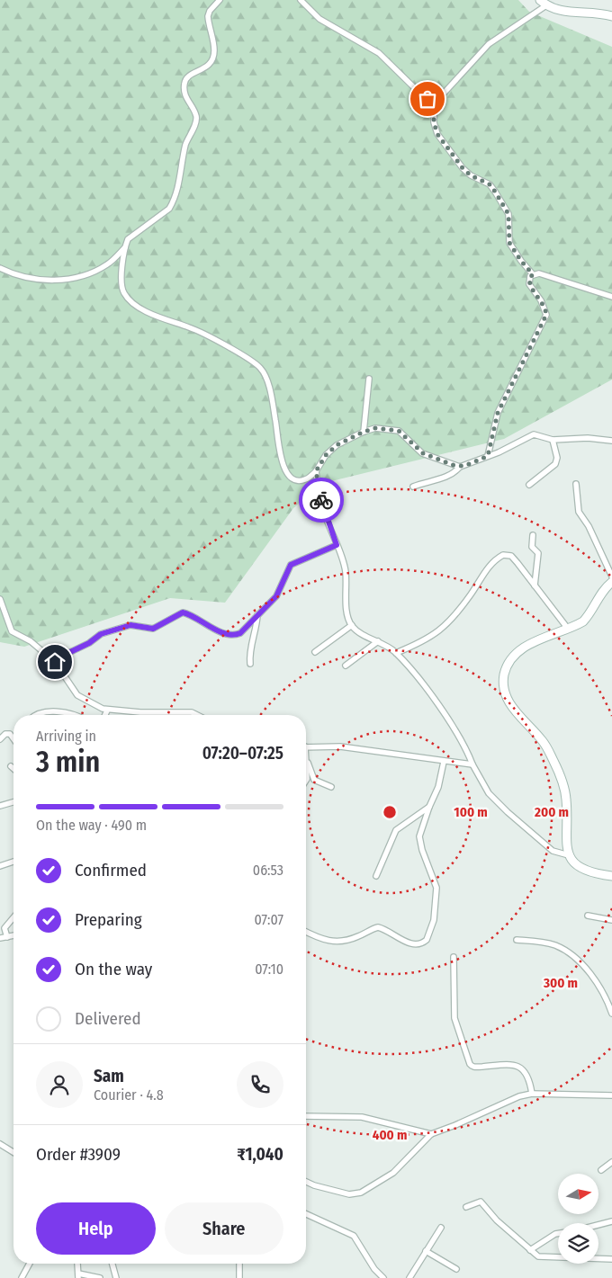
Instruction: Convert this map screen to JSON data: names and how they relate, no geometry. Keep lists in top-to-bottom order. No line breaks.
{"north":"right","page":{"heading":["3 min","Arriving in","07:20–07:25"],"panel":["Sam","Courier · 4.8","Order #3909","₹1,040"],"bar":"On the way · 490 m","list":[["Confirmed","06:53"],["Preparing","07:07"],["On the way","07:10"],"Delivered"],"buttons":["Help","Share"]},"rings":["100 m","200 m","300 m","400 m"]}
